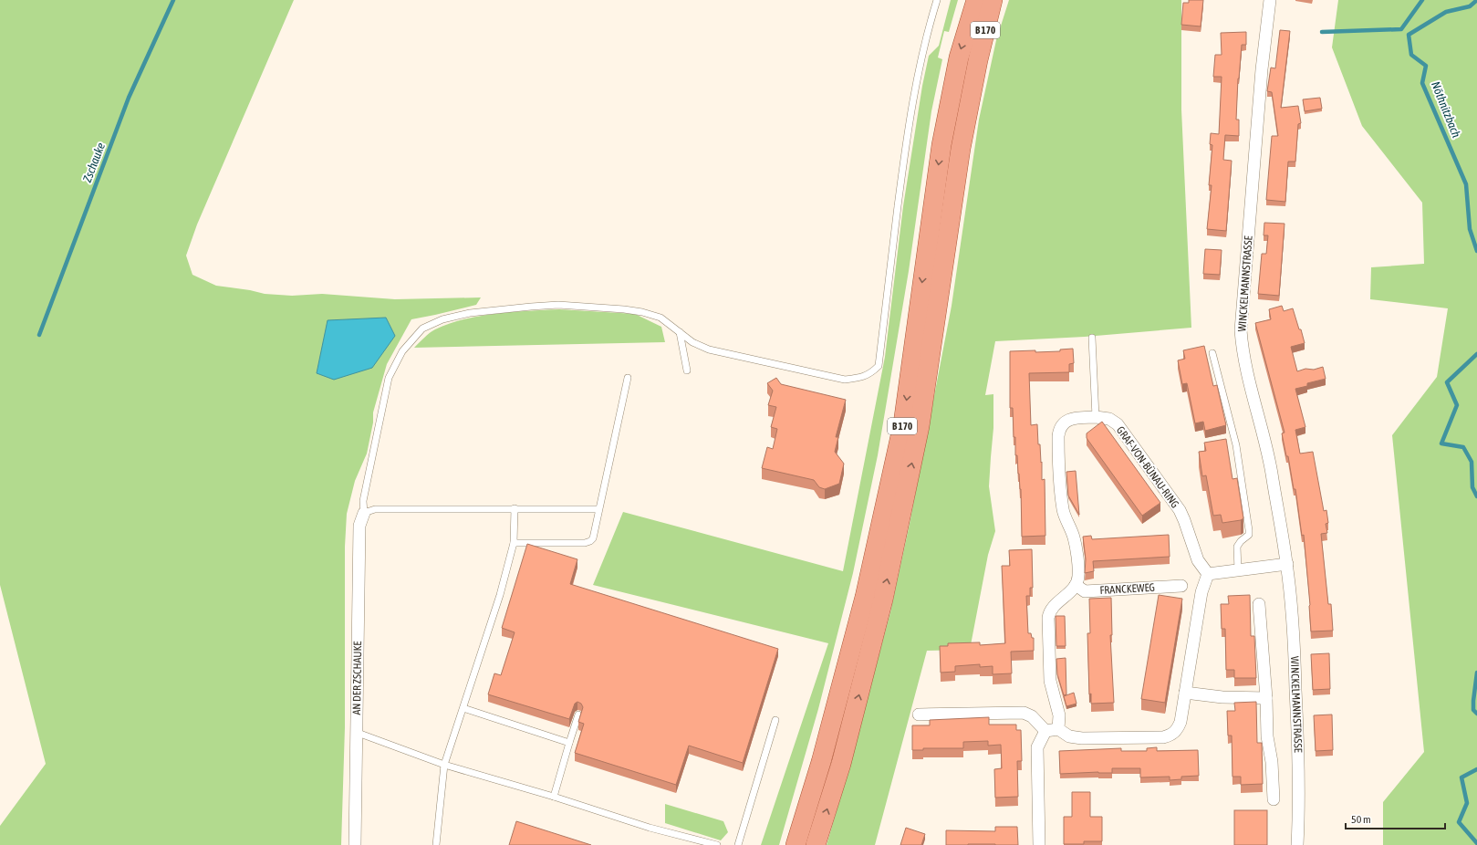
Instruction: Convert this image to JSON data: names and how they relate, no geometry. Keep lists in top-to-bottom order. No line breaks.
{"streets":{"main road":["B 170"],"street":["WINCKELMANNSTRASSE","GRAF-VON-BÜNAU-RING","FRANCKEWEG","AN DER ZSCHAUKE"]},"crossings":[["GRAF-VON-BÜNAU-RING","FRANCKEWEG"]],"water":["Nöthnitzbach","Zschauke"],"scale_bar":"50 m"}
